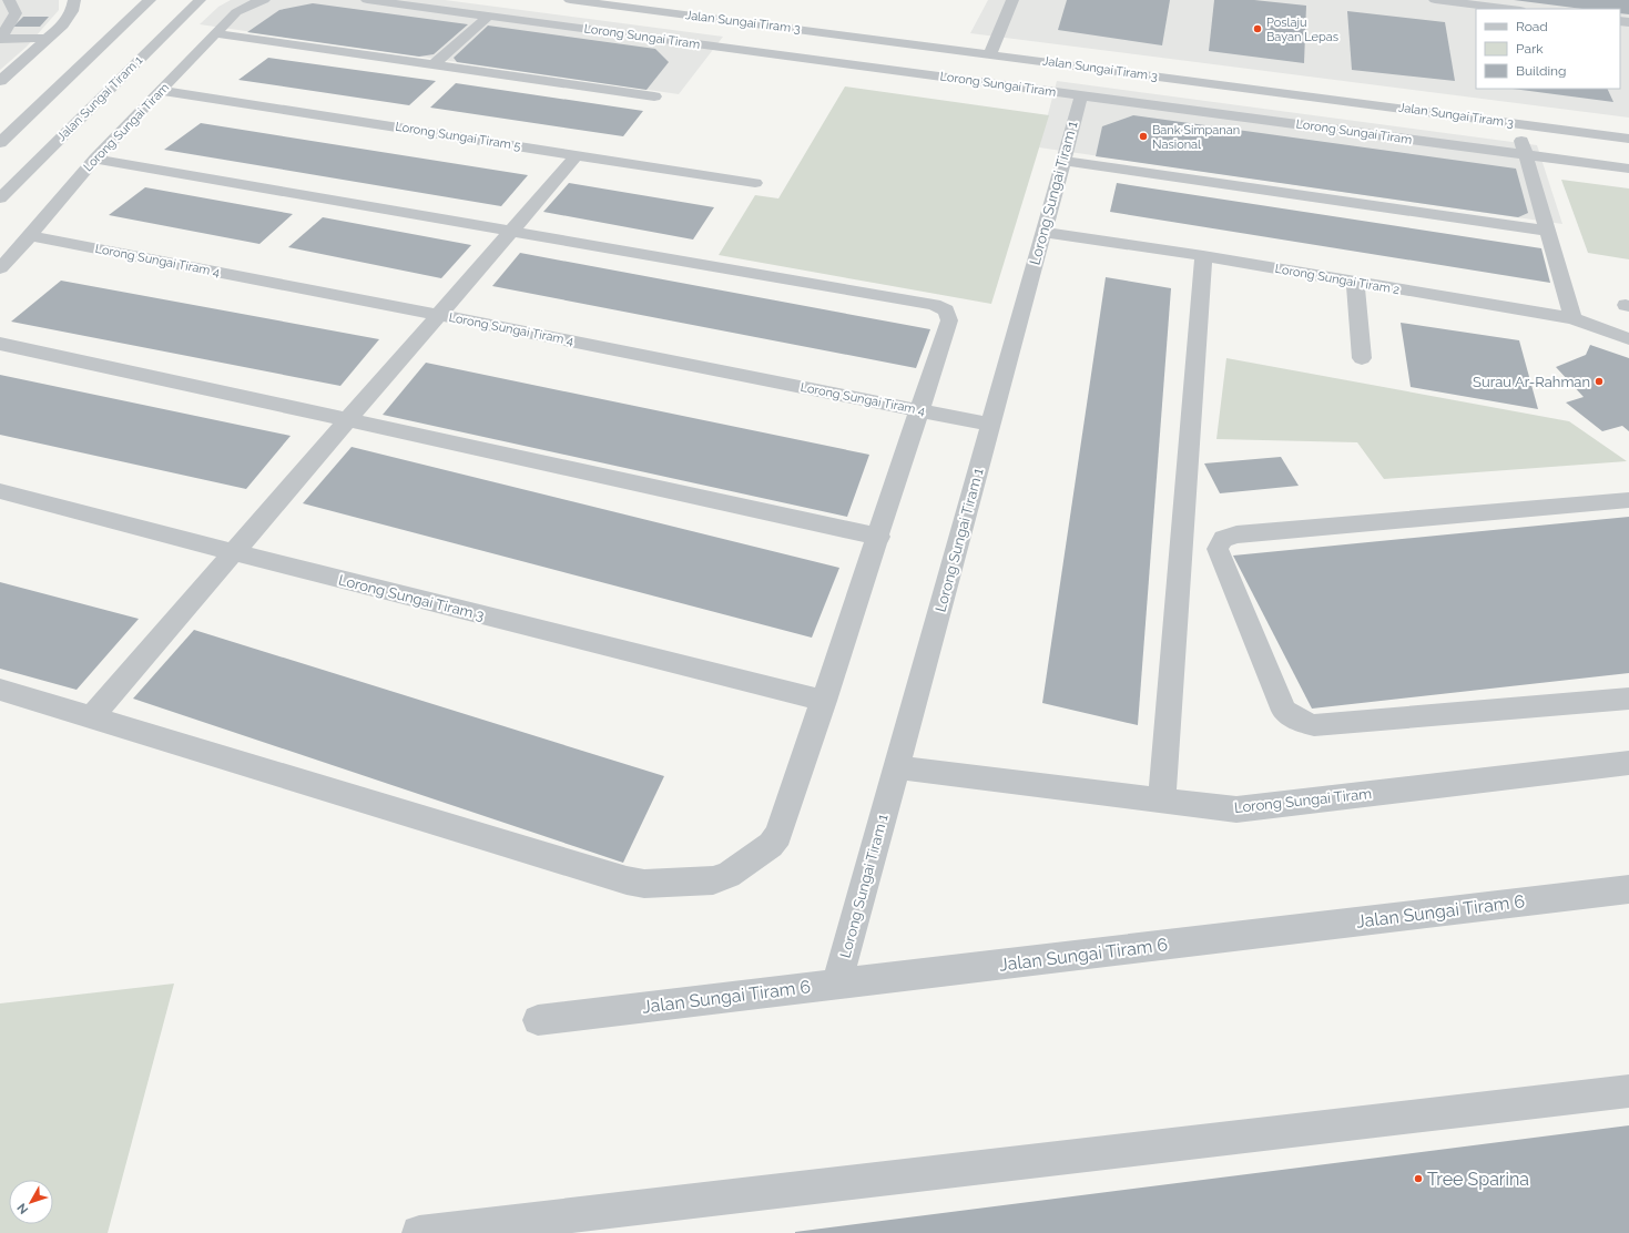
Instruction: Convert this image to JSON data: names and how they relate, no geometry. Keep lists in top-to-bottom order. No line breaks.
{"streets":{"street":["Jalan Sungai Tiram 3","Lorong Sungai Tiram","Jalan Sungai Tiram 1","Lorong Sungai Tiram 5","Lorong Sungai Tiram 1","Lorong Sungai Tiram 4","Lorong Sungai Tiram 2","Lorong Sungai Tiram 3","Jalan Sungai Tiram 6"]},"crossings":[["Lorong Sungai Tiram","Lorong Sungai Tiram 5"],["Lorong Sungai Tiram","Lorong Sungai Tiram 1"],["Lorong Sungai Tiram","Lorong Sungai Tiram 4"],["Lorong Sungai Tiram 1","Lorong Sungai Tiram 4"],["Lorong Sungai Tiram 1","Lorong Sungai Tiram 2"],["Lorong Sungai Tiram 1","Jalan Sungai Tiram 6"]],"places":["Poslaju Bayan Lepas","Bank Simpanan Nasional","Surau Ar-Rahman","Tree Sparina"],"legend":["Road","Park","Building"],"north":"bottom left"}
